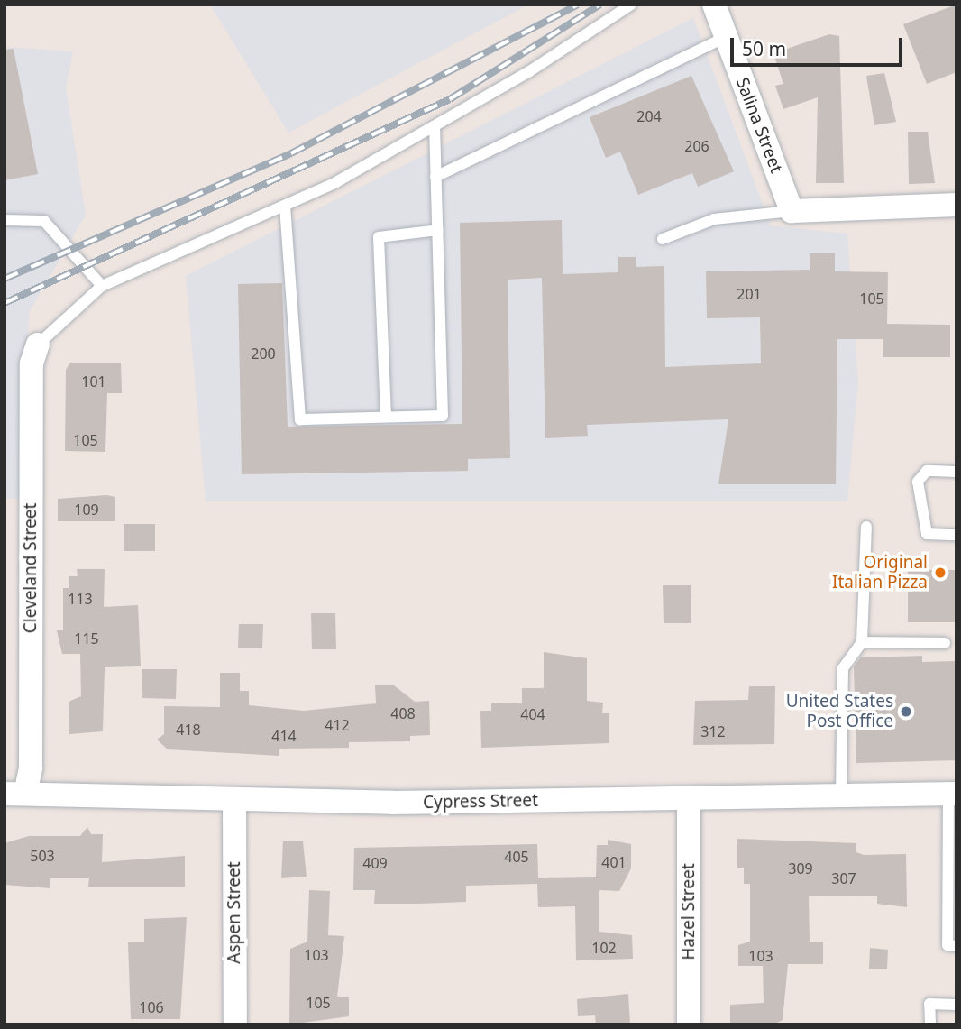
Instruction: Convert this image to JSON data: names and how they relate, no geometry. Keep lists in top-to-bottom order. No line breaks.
{"streets":{"street":["Salina Street","Cleveland Street","Cypress Street","Hazel Street","Aspen Street"]},"crossings":[["Cleveland Street","Cypress Street"],["Cypress Street","Hazel Street"],["Cypress Street","Aspen Street"]],"places":["Original Italian Pizza","United States Post Office"],"house_numbers":["204","206","201","105","200","101","105","109","113","115","408","404","412","418","312","414","503","405","401","409","309","307","102","103","103","105","106"],"scale_bar":"50 m"}
